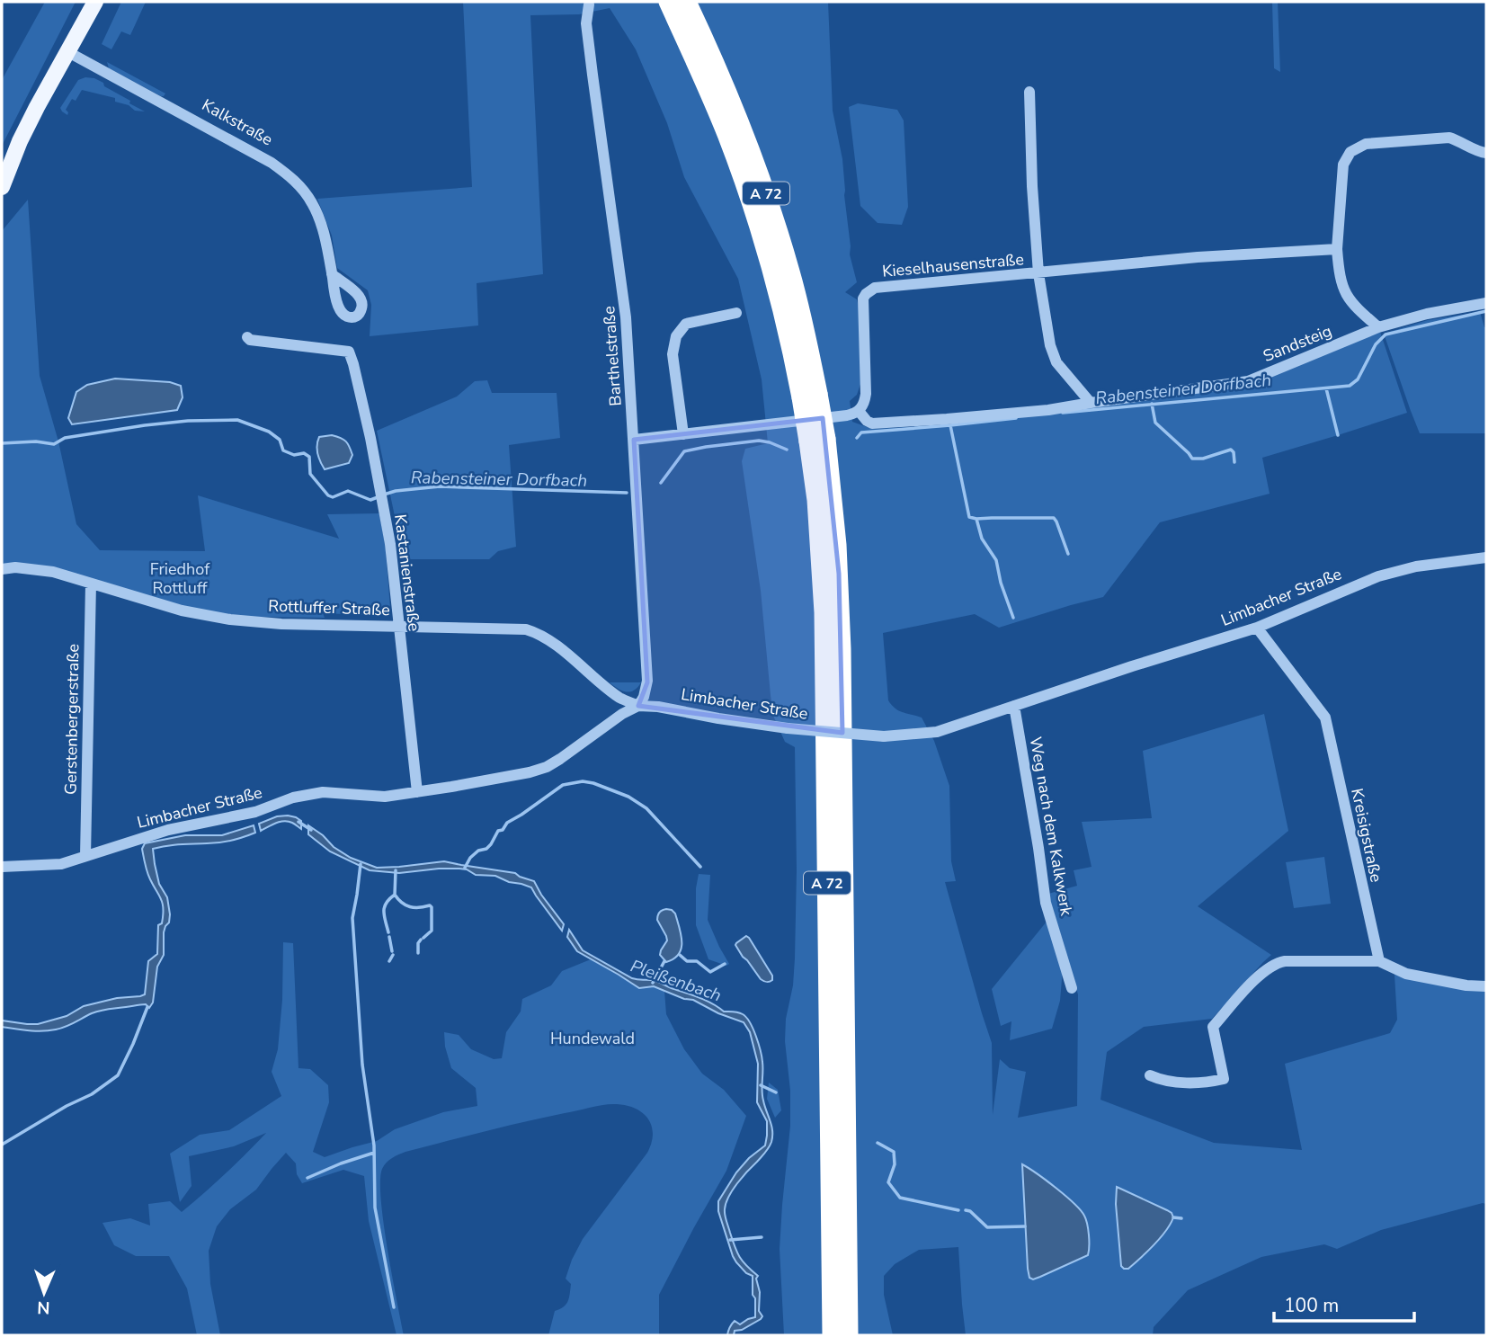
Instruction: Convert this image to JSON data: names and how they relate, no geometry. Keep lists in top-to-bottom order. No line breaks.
{"streets":{"highway":["A 72"],"street":["Kalkstraße","Kieselhausenstraße","Sandsteig","Barthelstraße","Kastanienstraße","Limbacher Straße","Rottluffer Straße","Gerstenbergerstraße","Weg nach dem Kalkwerk","Kreisigstraße"]},"crossings":[["Kieselhausenstraße","Sandsteig"],["Barthelstraße","Limbacher Straße"],["Barthelstraße","Rottluffer Straße"],["Kastanienstraße","Limbacher Straße"],["Kastanienstraße","Rottluffer Straße"],["Limbacher Straße","Rottluffer Straße"],["Limbacher Straße","Gerstenbergerstraße"],["Limbacher Straße","Weg nach dem Kalkwerk"],["Limbacher Straße","Kreisigstraße"],["Rottluffer Straße","Gerstenbergerstraße"]],"water":["Rabensteiner Dorfbach","Pleißenbach"],"parks":["Friedhof Rottluff","Hundewald"],"scale_bar":"100 m","north":"bottom"}
